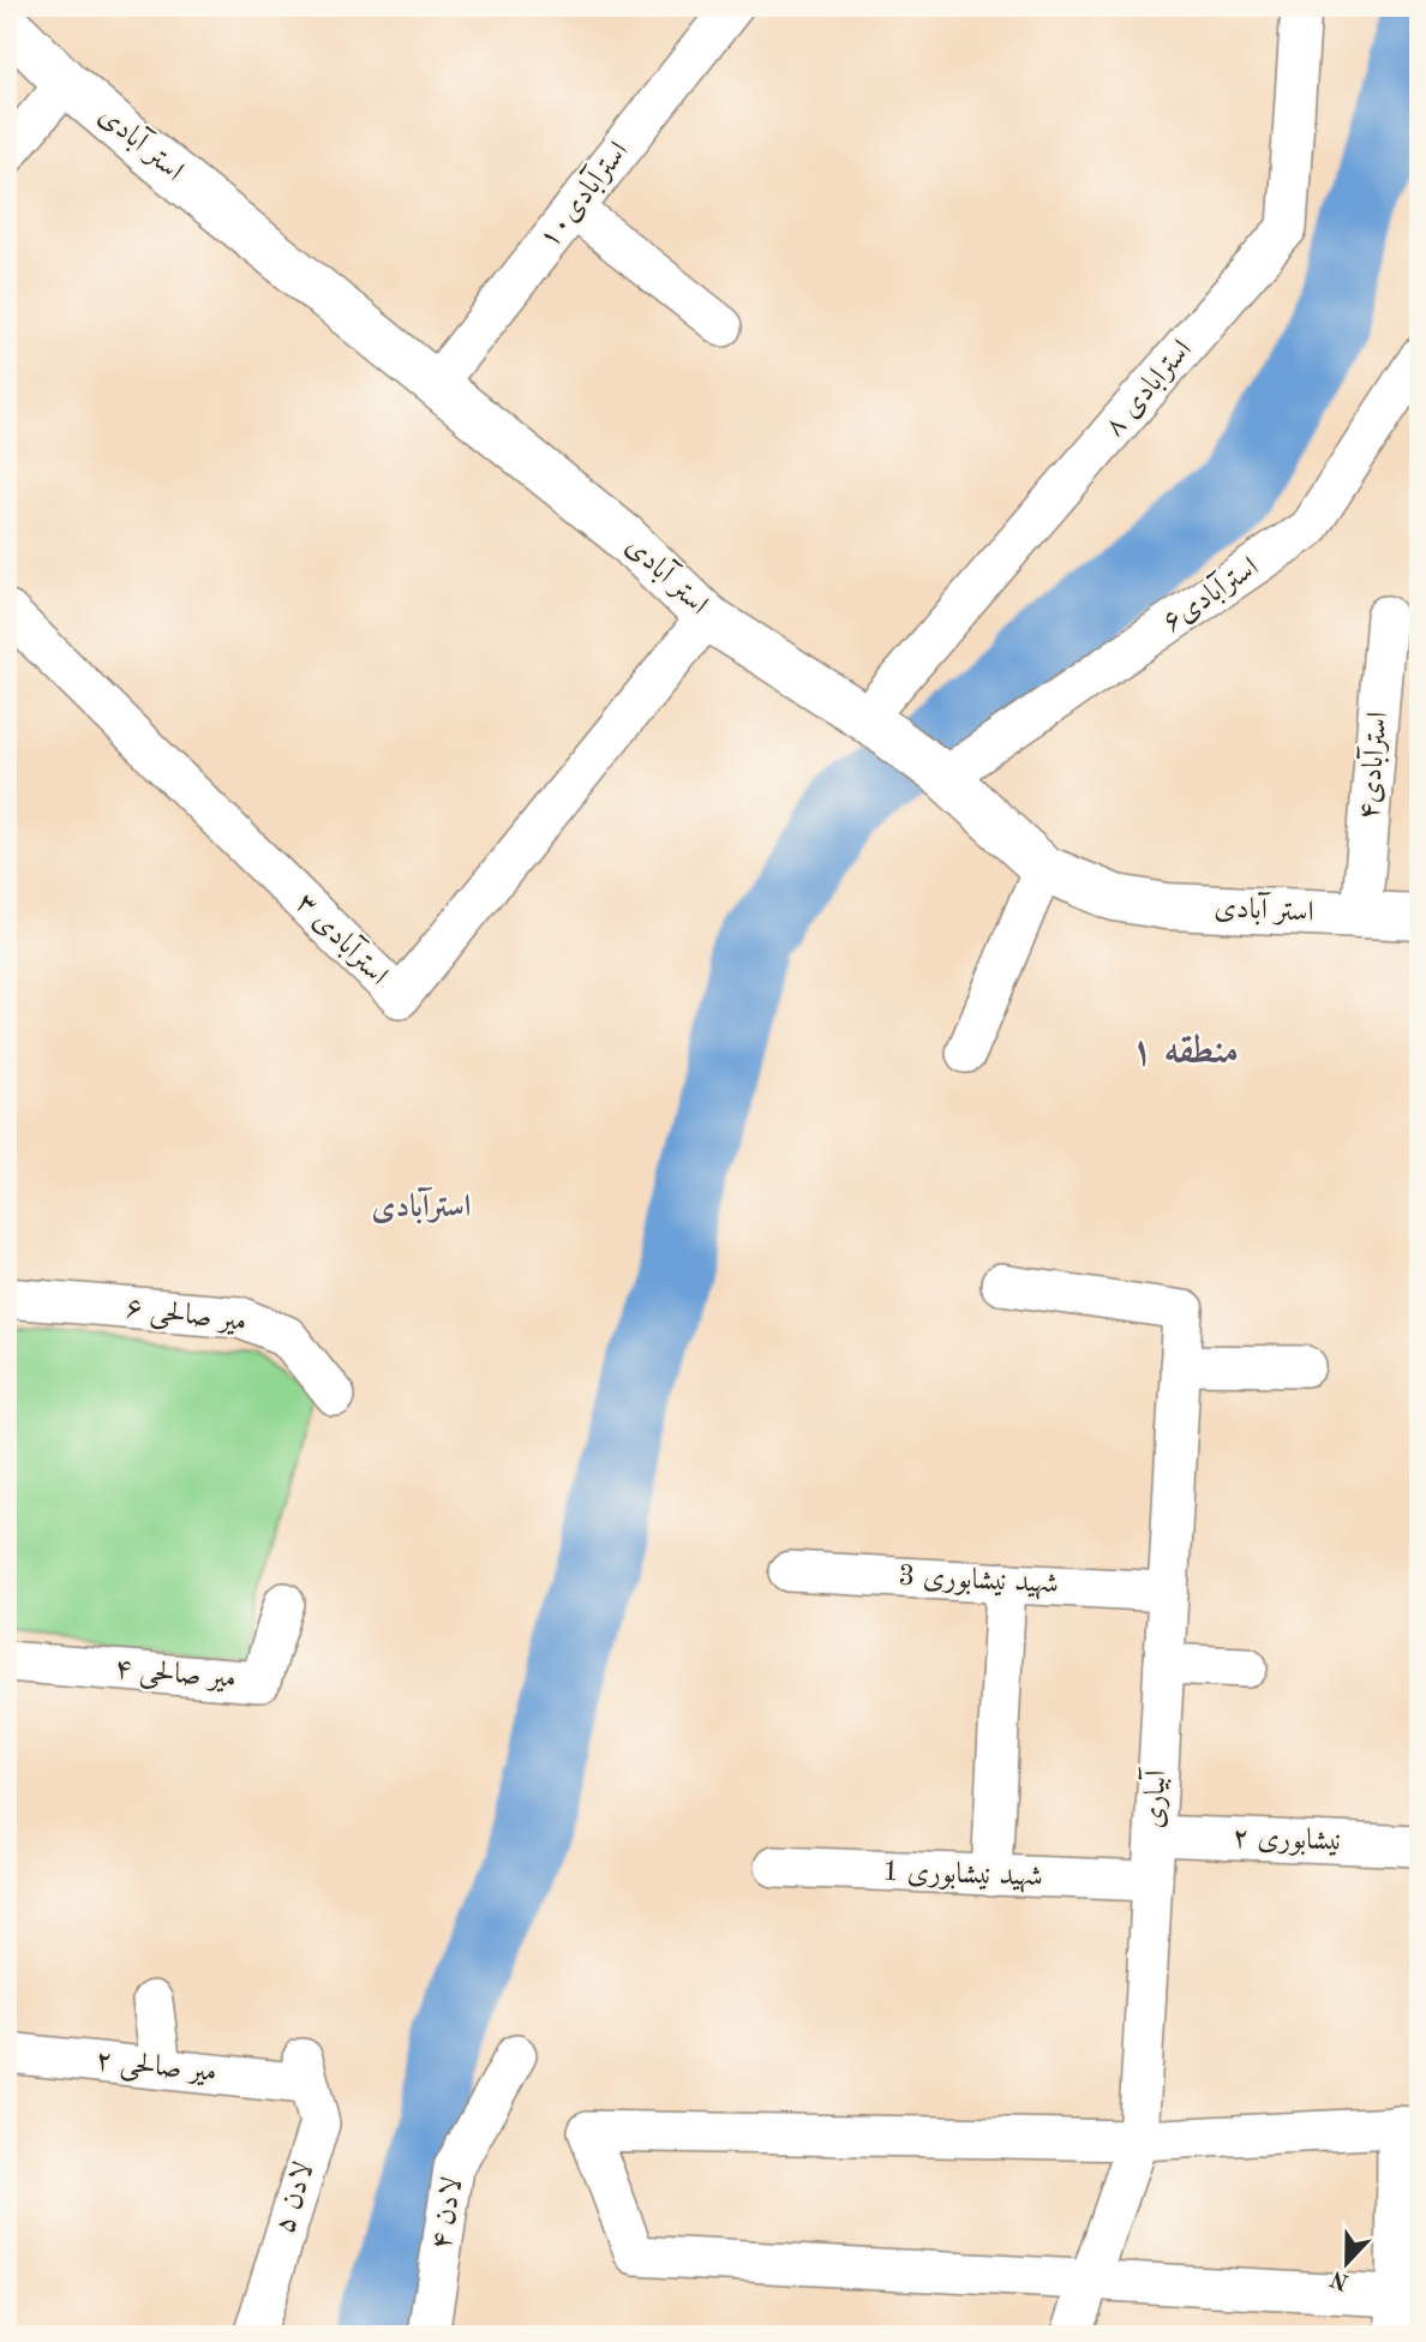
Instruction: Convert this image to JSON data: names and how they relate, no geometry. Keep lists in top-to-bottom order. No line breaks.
{"streets":{"street":["استر آبادی","استرآبادی۱۰","۸ استرابادی","استرآبادی۶","استرآبادی۴","استرآبادی ۳","۶ میر صالحی","شهید نیشابوری 3","۴ میر صالحی","آبیاری","نیشابوری ۲","شهید نیشابوری 1","۲ میر صالحی","۵ لادن","۴ لادن"]},"crossings":[["استر آبادی","استرآبادی۱۰"],["استر آبادی","۸ استرابادی"],["استر آبادی","استرآبادی۶"],["استر آبادی","استرآبادی۴"],["استر آبادی","استرآبادی ۳"],["شهید نیشابوری 3","آبیاری"],["آبیاری","نیشابوری ۲"],["آبیاری","شهید نیشابوری 1"],["۲ میر صالحی","۵ لادن"]],"districts":["منطقه ۱","استرآبادی"],"north":"bottom"}
